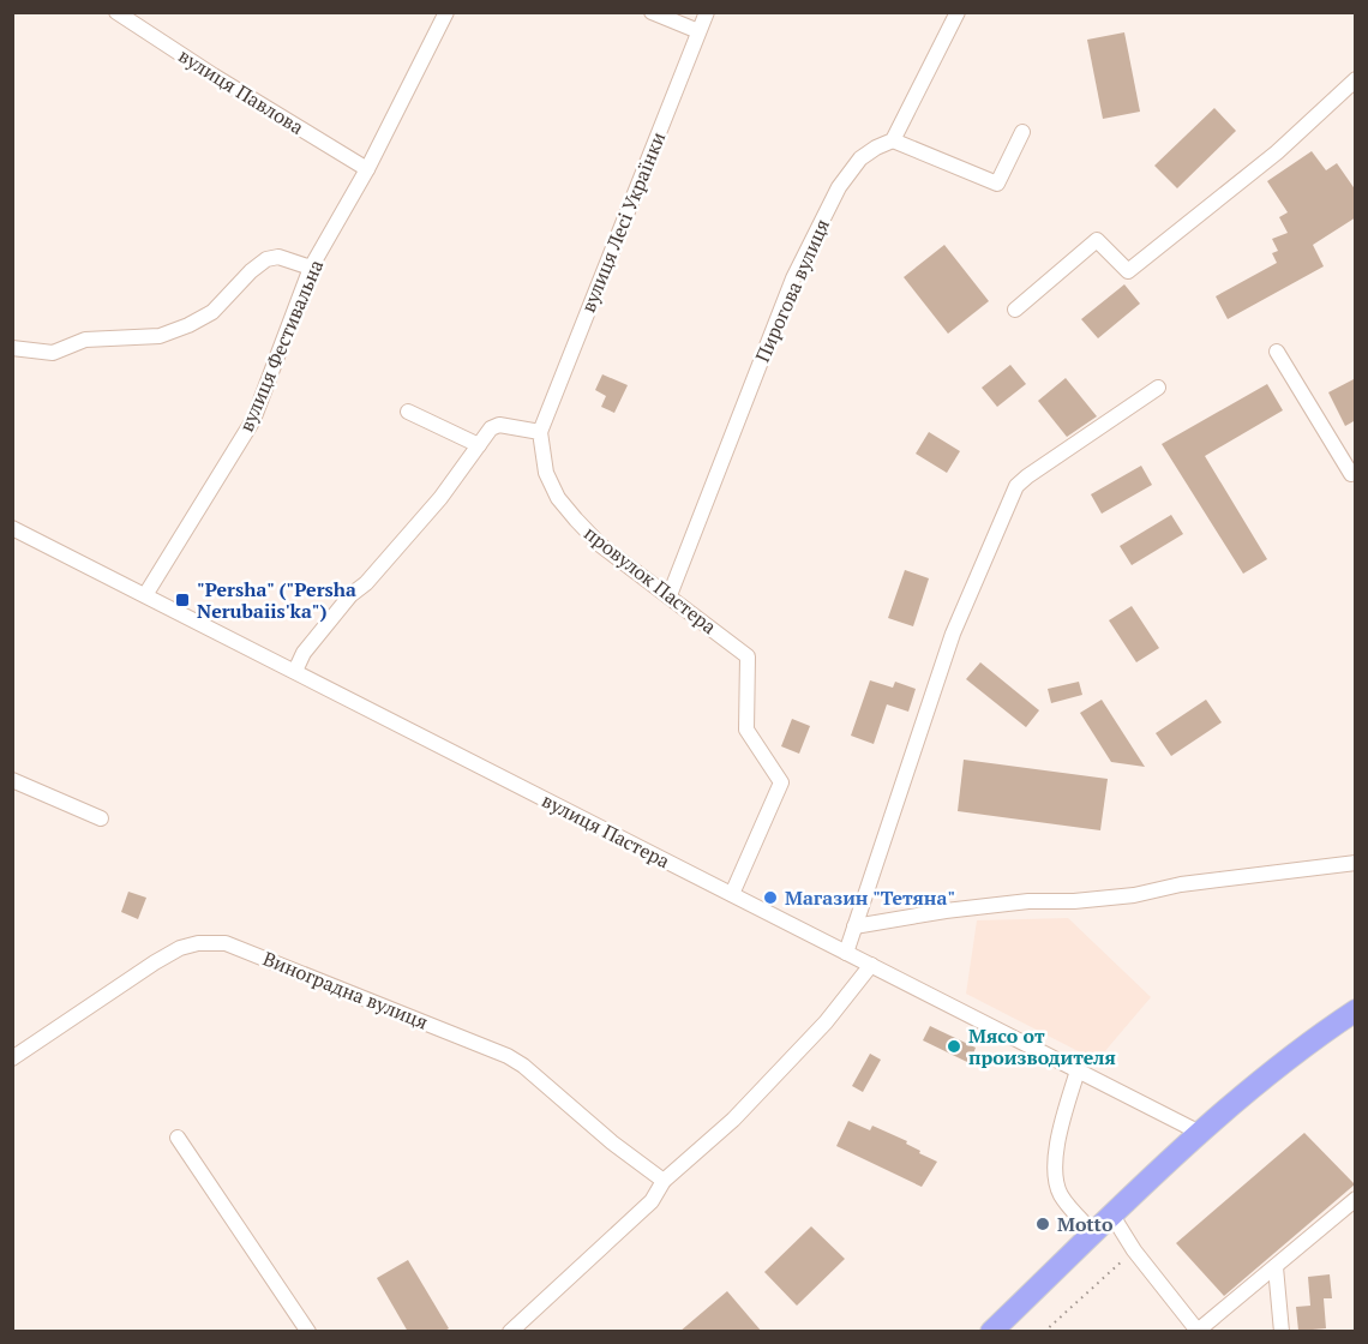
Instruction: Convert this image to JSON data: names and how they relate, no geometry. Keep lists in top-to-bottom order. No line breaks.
{"streets":{"street":["вулиця Павлова","вулиця Лесі Українки","Пирогова вулиця","вулиця Фестивальна","провулок Пастера","вулиця Пастера","Виноградна вулиця"]},"crossings":[["вулиця Павлова","вулиця Фестивальна"],["вулиця Лесі Українки","провулок Пастера"],["Пирогова вулиця","провулок Пастера"],["вулиця Фестивальна","вулиця Пастера"],["провулок Пастера","вулиця Пастера"]],"places":{"transit":["\"Persha\" (\"Persha Nerubaiis'ka\")"],"other":["Магазин \"Тетяна\"","Мясо от производителя","Motto"]}}
